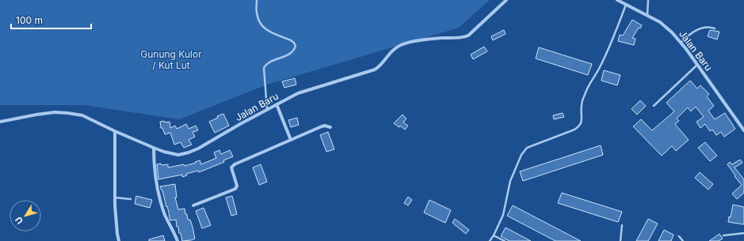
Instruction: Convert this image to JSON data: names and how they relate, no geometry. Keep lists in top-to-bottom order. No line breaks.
{"streets":{"street":["Jalan Baru"]},"parks":["Gunung Kulor / Kut Lut"],"scale_bar":"100 m","north":"bottom left"}
